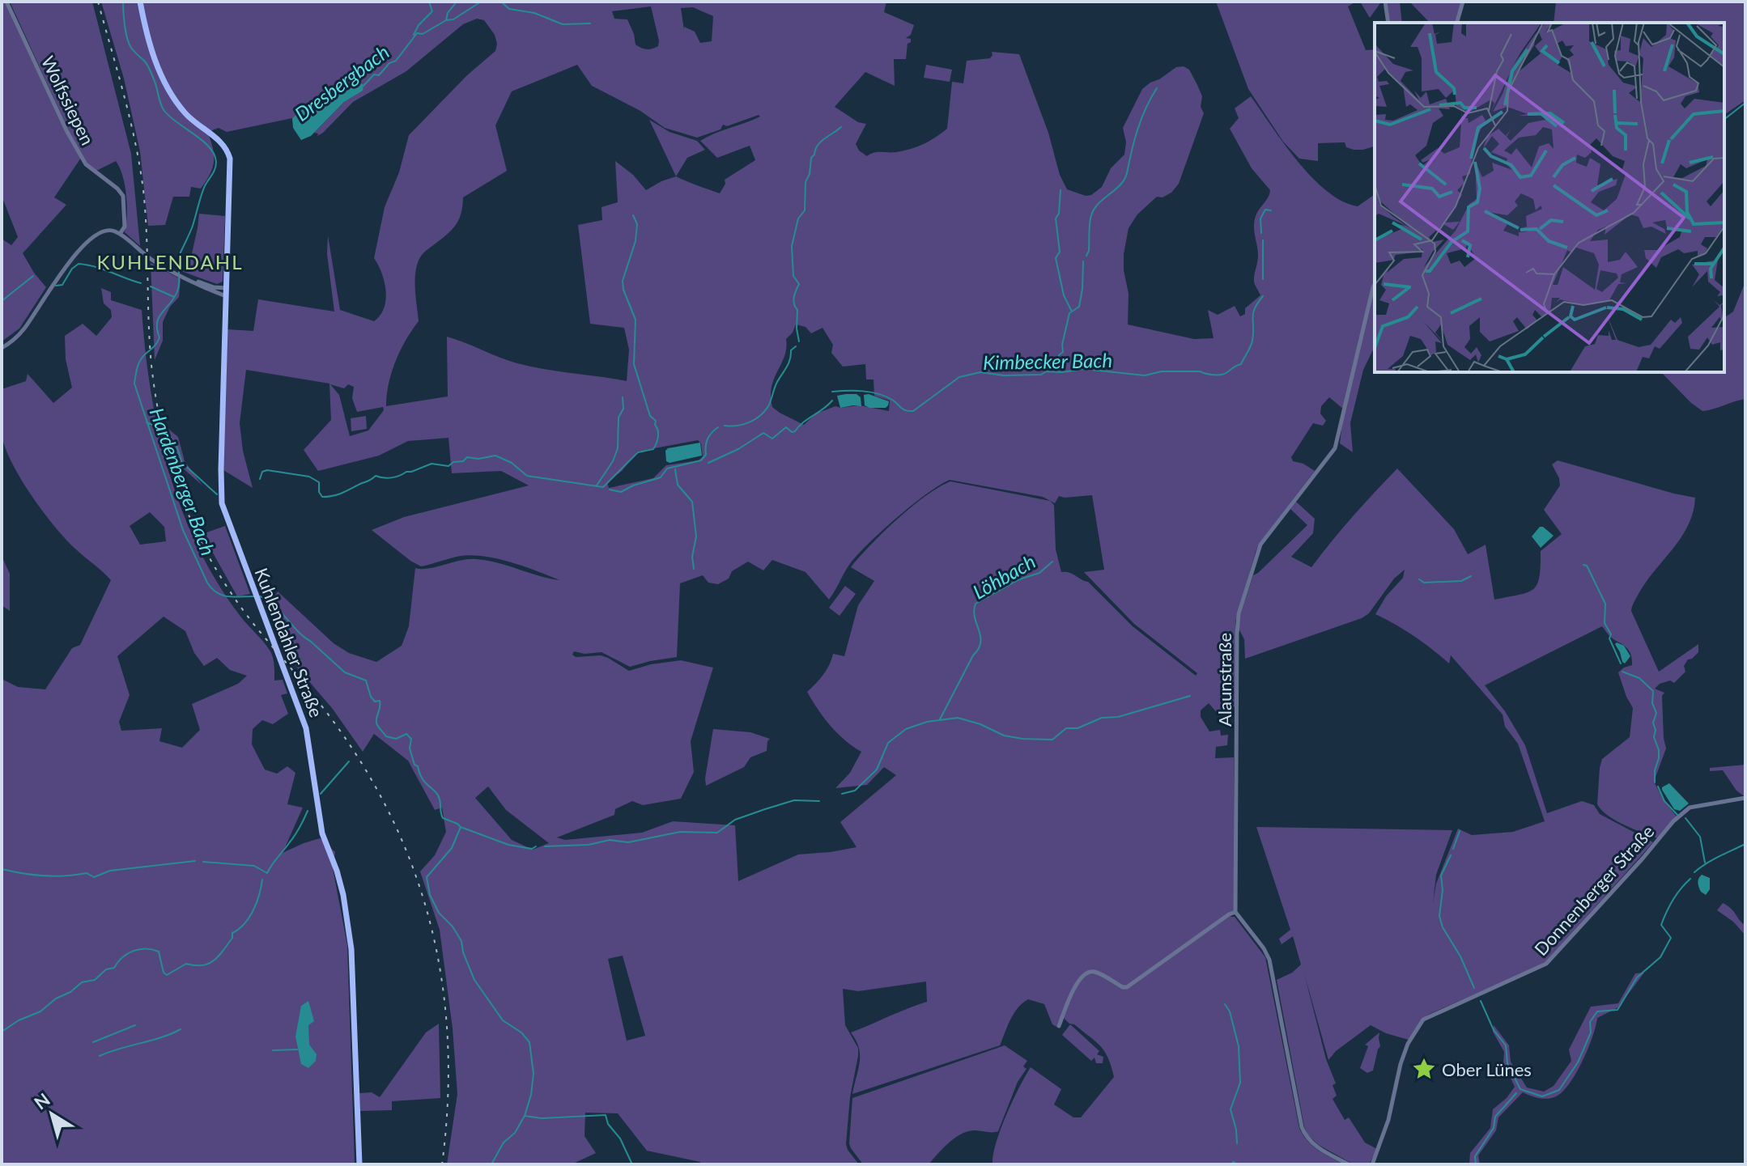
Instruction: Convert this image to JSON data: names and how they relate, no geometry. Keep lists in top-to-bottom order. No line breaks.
{"streets":{"main road":["Kuhlendahler Straße"],"street":["Wolfssiepen","Alaunstraße","Donnenberger Straße"]},"districts":["KUHLENDAHL"],"water":["Dresbergbach","Kimbecker Bach","Hardenberger Bach","Löhbach"],"places":{"place":["Ober Lünes"]},"north":"top left"}
